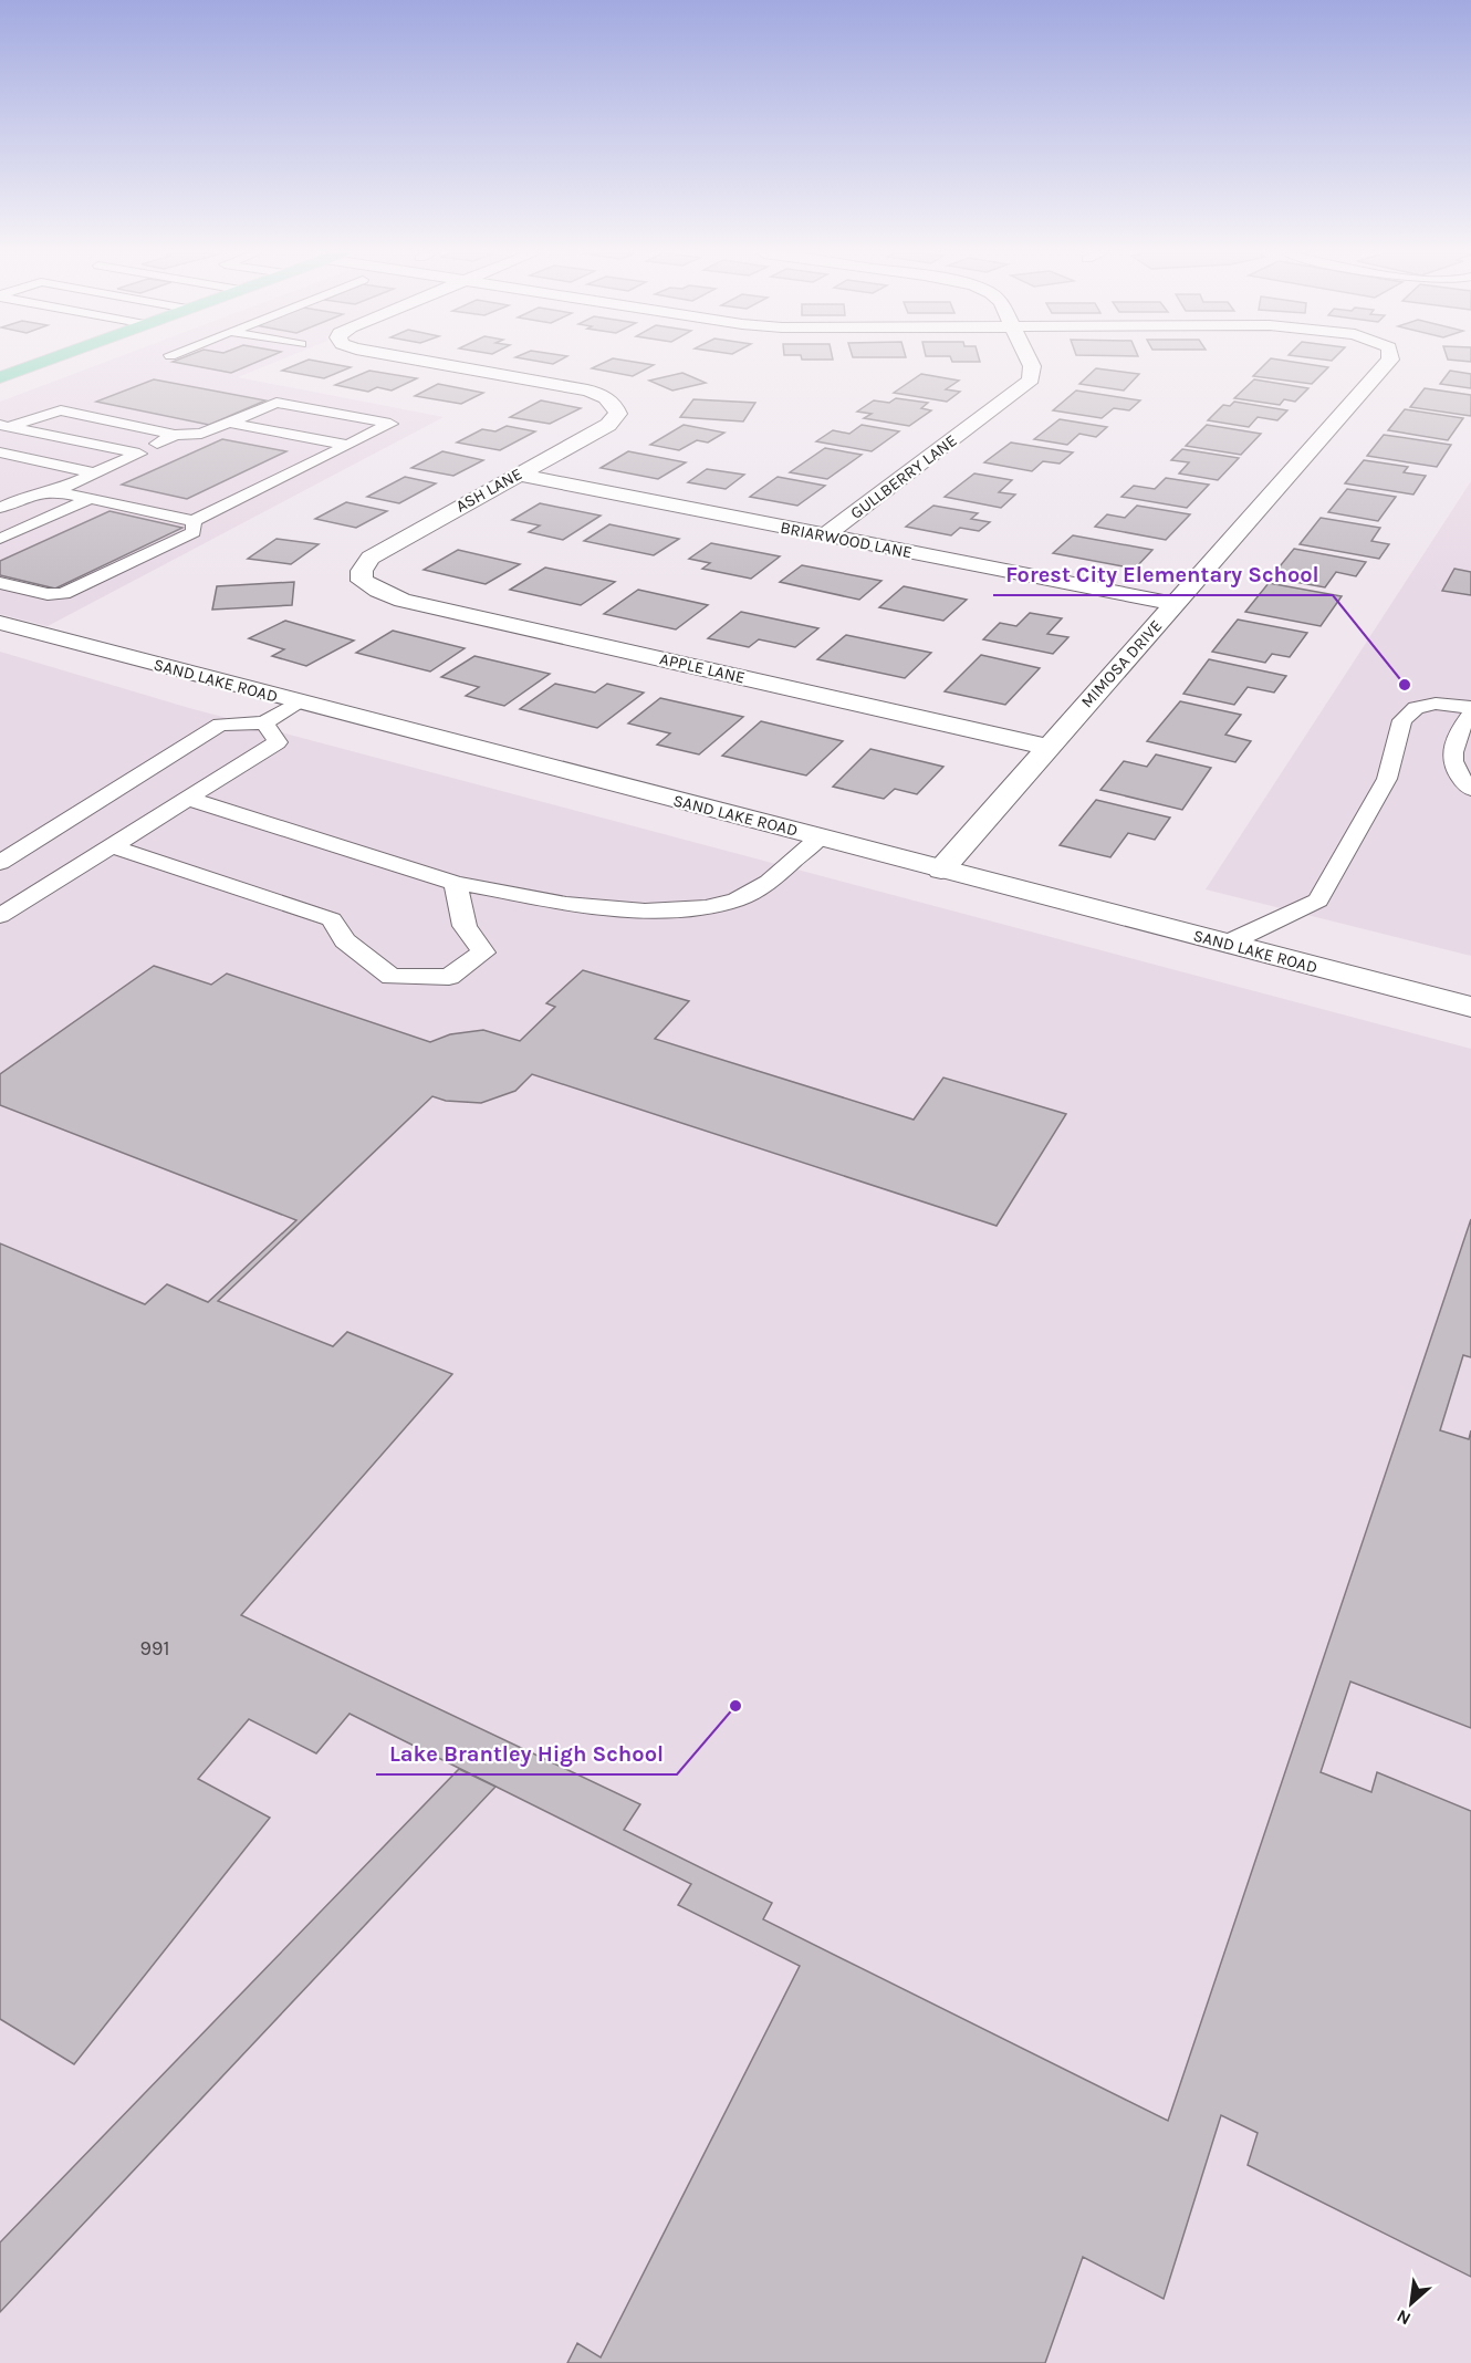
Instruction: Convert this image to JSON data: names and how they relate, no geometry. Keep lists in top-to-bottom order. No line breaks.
{"streets":{"street":["GULLBERRY LANE","ASH LANE","BRIARWOOD LANE","MIMOSA DRIVE","APPLE LANE","SAND LAKE ROAD"]},"crossings":[["GULLBERRY LANE","BRIARWOOD LANE"],["ASH LANE","BRIARWOOD LANE"],["ASH LANE","APPLE LANE"],["BRIARWOOD LANE","MIMOSA DRIVE"],["MIMOSA DRIVE","APPLE LANE"],["MIMOSA DRIVE","SAND LAKE ROAD"]],"places":["Forest City Elementary School","Lake Brantley High School"],"house_numbers":["991"],"north":"bottom left"}
